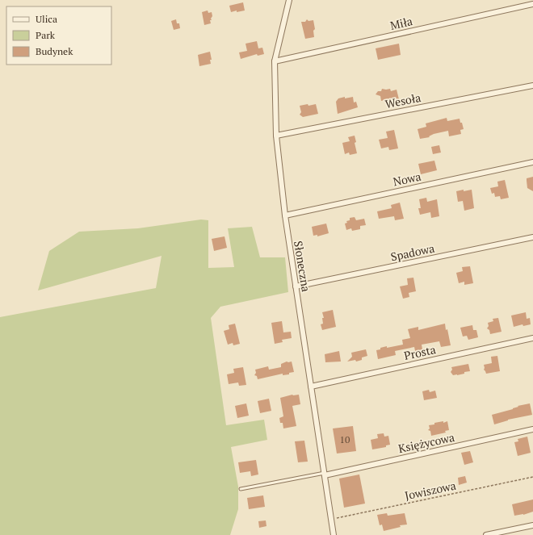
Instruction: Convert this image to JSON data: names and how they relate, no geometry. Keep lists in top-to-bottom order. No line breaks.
{"streets":{"street":["Miła","Wesoła","Nowa","Spadowa","Słoneczna","Prosta","Księżycowa"],"path":["Jowiszowa"]},"crossings":[["Miła","Słoneczna"],["Wesoła","Słoneczna"],["Nowa","Słoneczna"],["Spadowa","Słoneczna"],["Słoneczna","Prosta"],["Słoneczna","Księżycowa"],["Słoneczna","Jowiszowa"]],"house_numbers":["10"],"legend":["Ulica","Park","Budynek"]}
